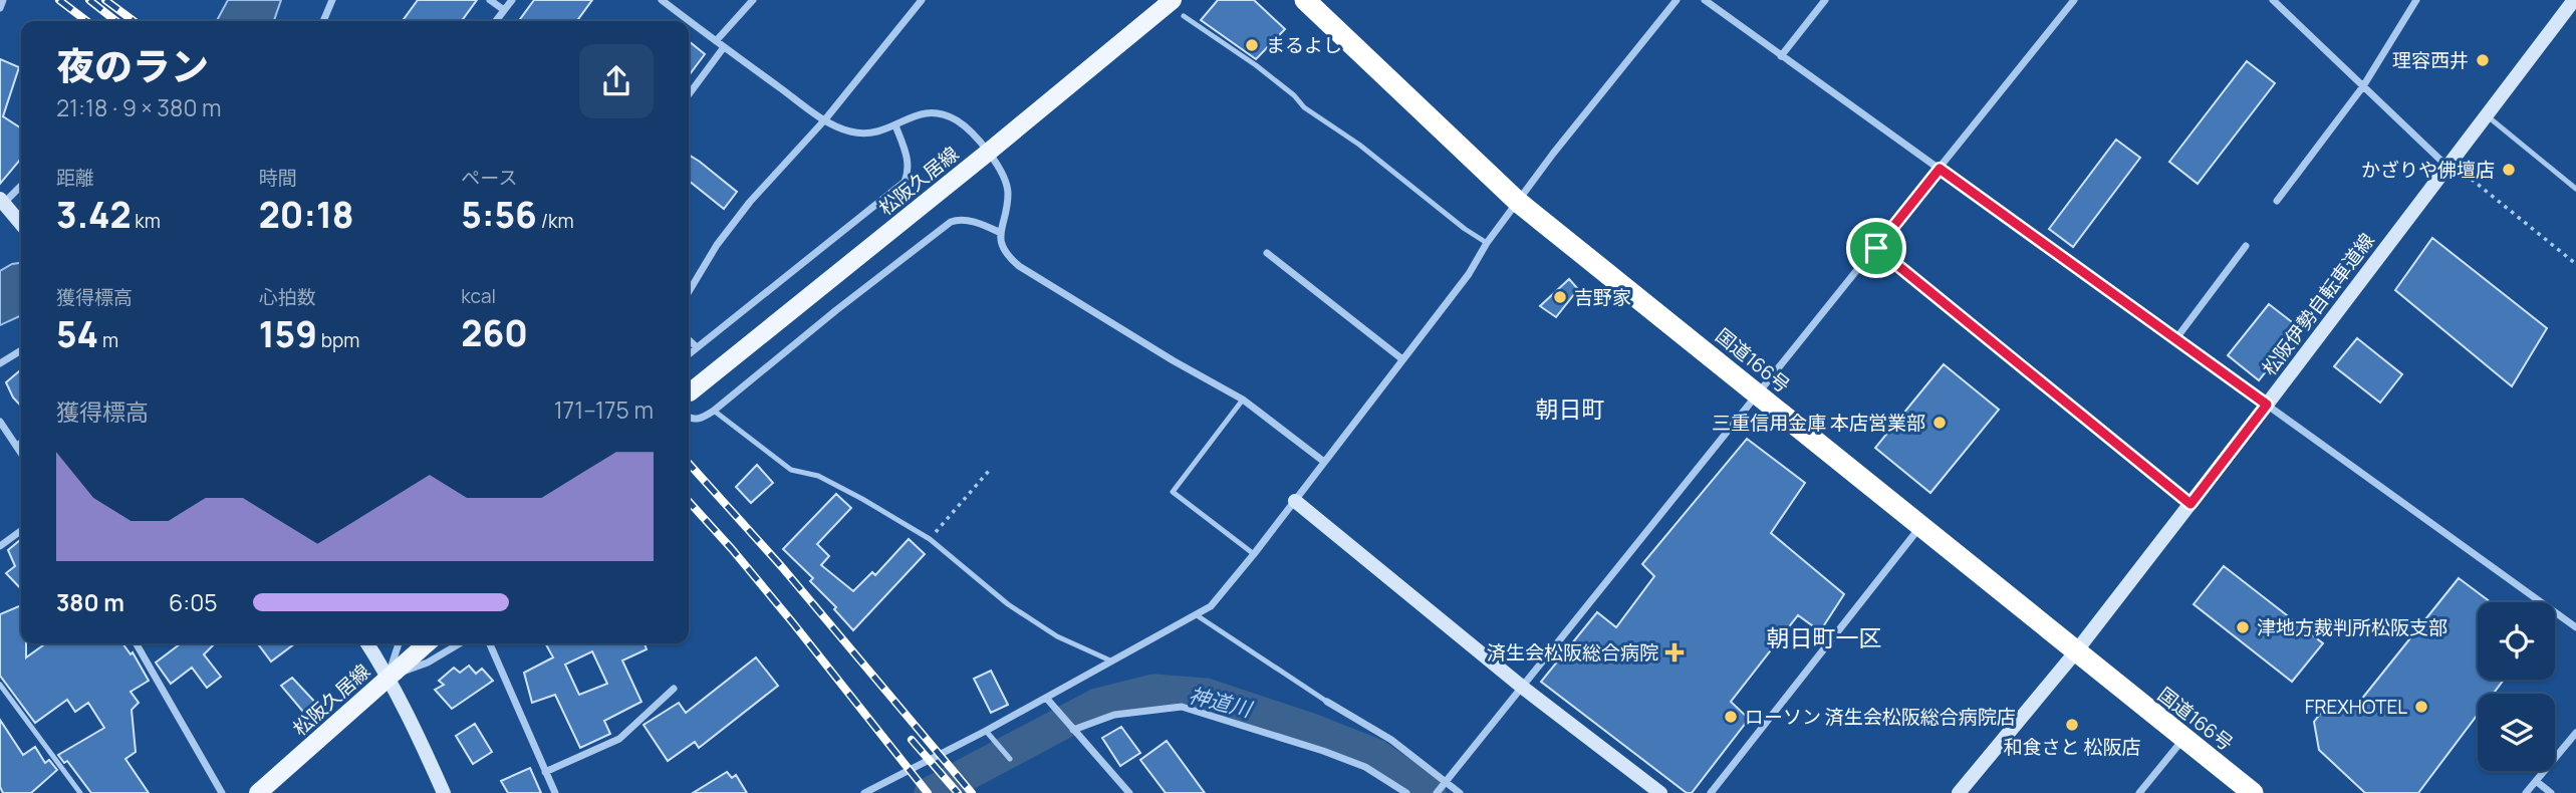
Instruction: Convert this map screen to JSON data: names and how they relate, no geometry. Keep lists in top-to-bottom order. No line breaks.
{"streets":{"highway":["国道166号"],"main road":["松阪久居線","松阪伊勢自転車道線"]},"crossings":[["松阪伊勢自転車道線","国道166号"]],"districts":["朝日町","朝日町一区"],"water":["神道川"],"places":{"other":["まるよし","理容西井","かざりや佛壇店","吉野家","三重信用金庫 本店営業部","津地方裁判所松阪支部","FREXHOTEL","ローソン 済生会松阪総合病院店","和食さと 松阪店"],"health":["済生会松阪総合病院"]},"page":{"heading":["夜のラン","21:18 · 9 × 380 m"],"stats":[["距離","3.42 km"],["時間","20:18"],["ペース","5:56 /km"],["獲得標高","54 m"],["心拍数","159 bpm"],["kcal","260"]],"chart":["獲得標高","171–175 m"],"list":[{"name":"380 m","note":"6:05"}]}}
